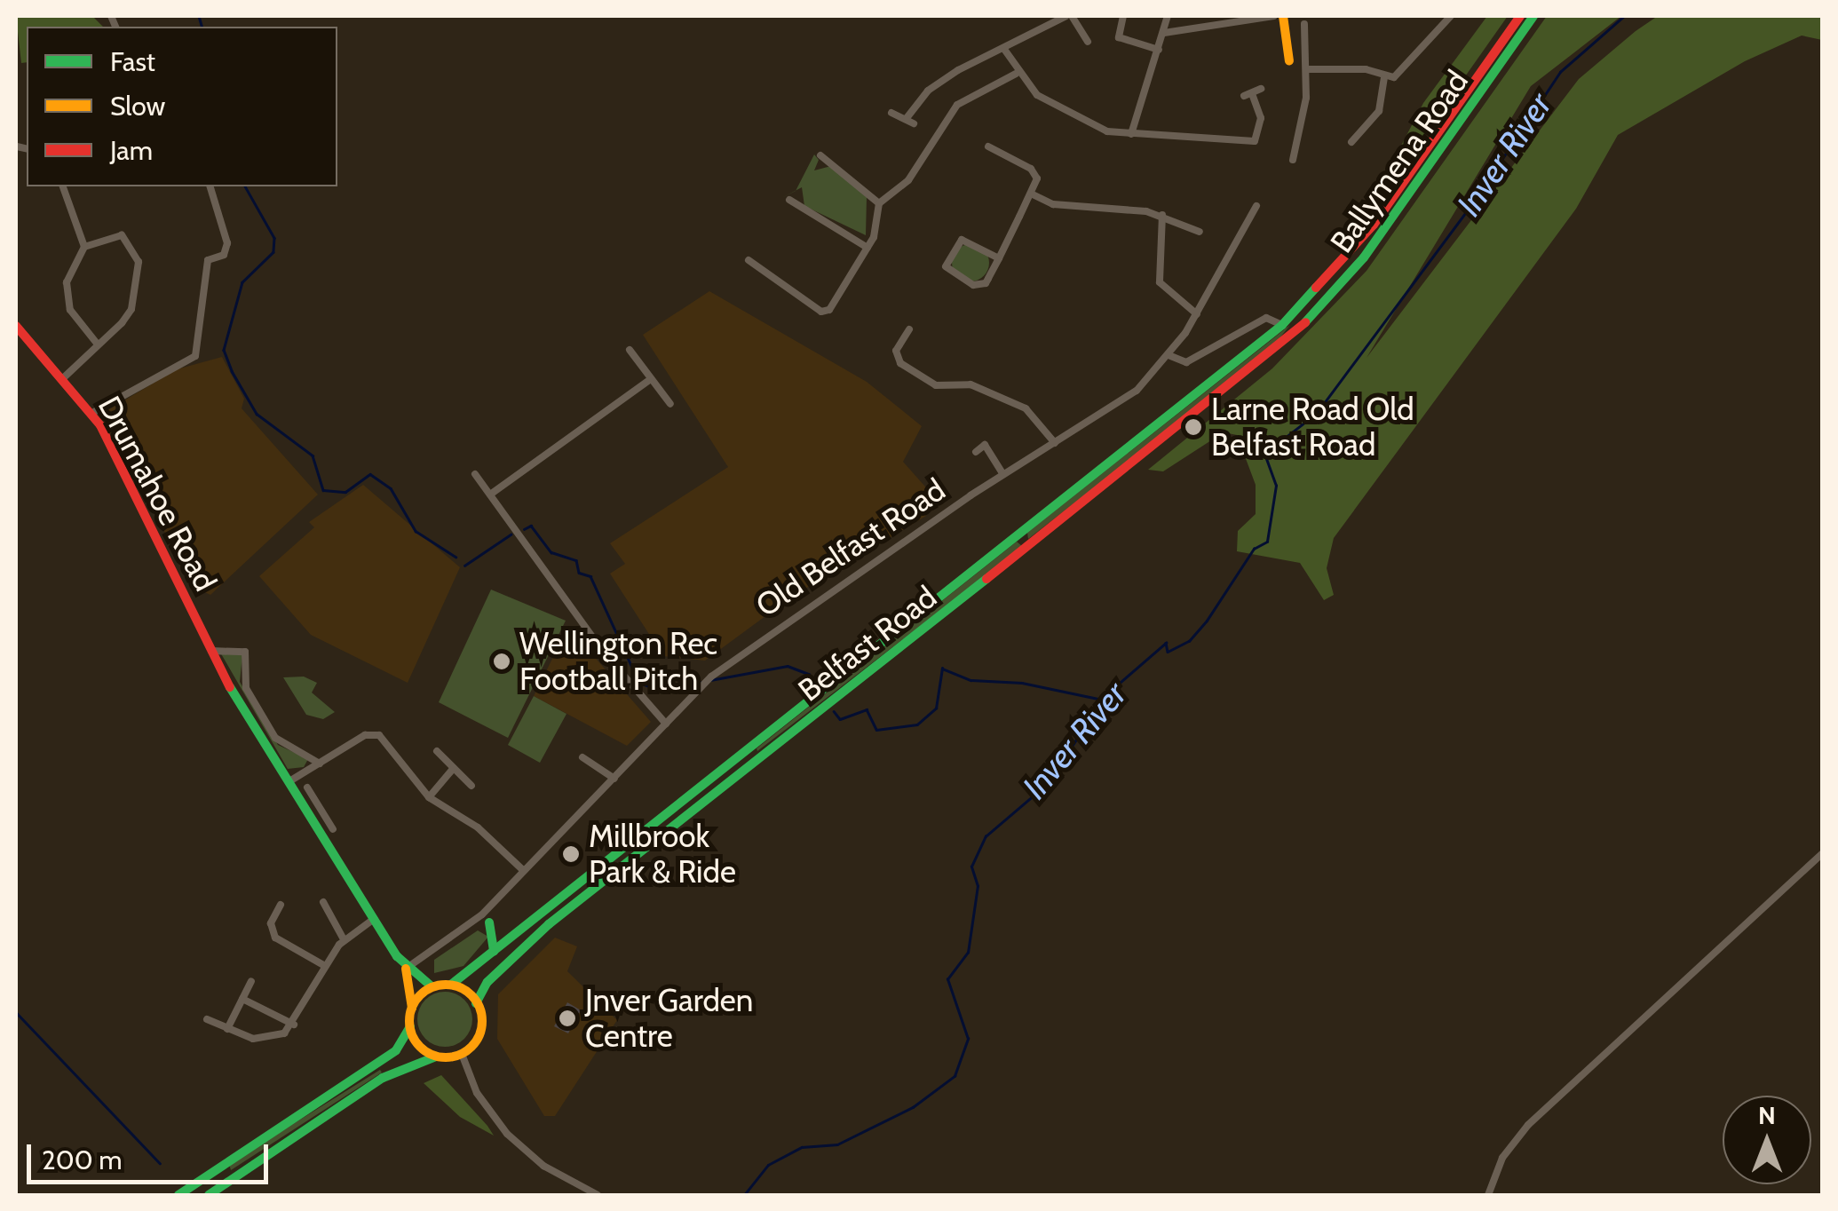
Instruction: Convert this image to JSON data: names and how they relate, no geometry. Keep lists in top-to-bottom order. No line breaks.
{"streets":{"main road":["Ballymena Road","Drumahoe Road","Belfast Road"],"street":["Old Belfast Road"]},"crossings":[["Ballymena Road","Belfast Road"],["Drumahoe Road","Old Belfast Road"],["Drumahoe Road","Belfast Road"]],"water":["Inver River"],"places":["Larne Road Old Belfast Road","Wellington Rec Football Pitch","Millbrook Park & Ride","Jnver Garden Centre"],"legend":["Fast","Slow","Jam"],"scale_bar":"200 m","north":"top"}
